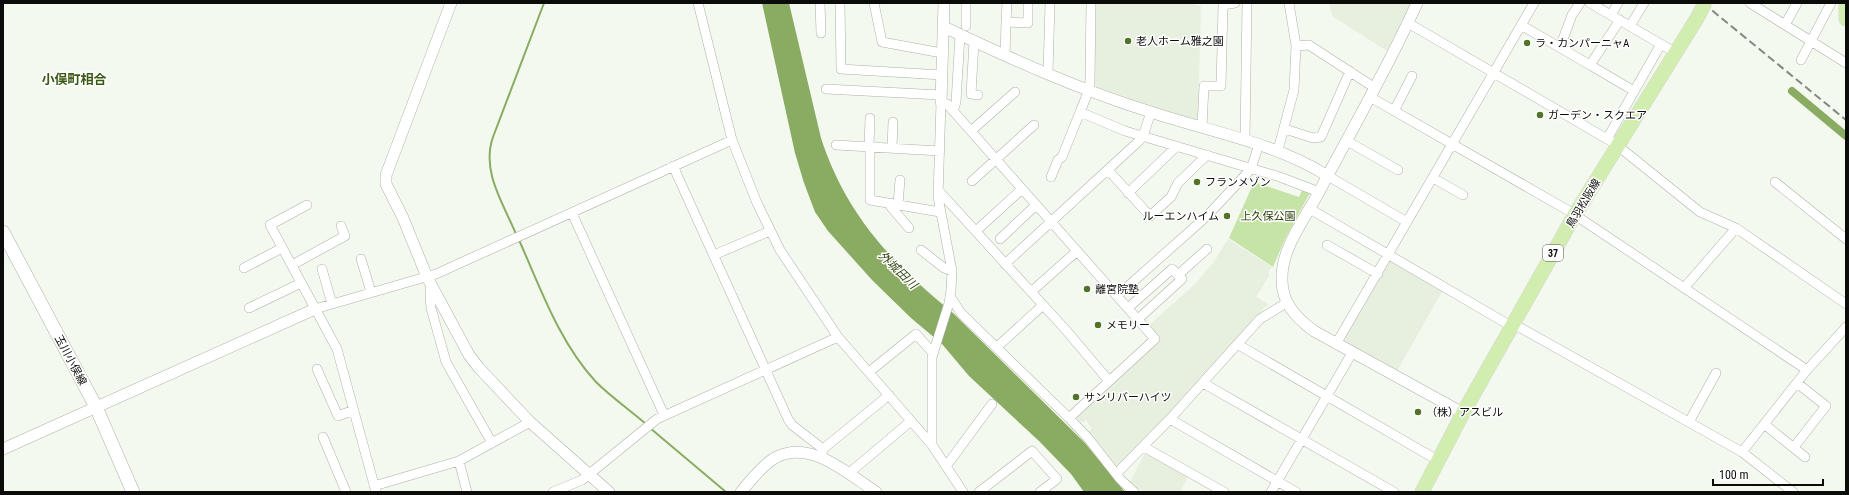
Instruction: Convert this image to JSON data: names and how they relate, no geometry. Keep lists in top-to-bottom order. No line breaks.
{"streets":{"main road":["鳥羽松阪線","37","玉川小俣線"]},"districts":["小俣町相合"],"water":["外城田川"],"parks":["上久保公園"],"places":["老人ホーム雅之園","ラ・カンパーニャA","ガーデン・スクエア","フランメゾン","ルーエンハイム","離宮院塾","メモリー","サンリバーハイツ","（株）アスビル"],"scale_bar":"100 m"}
